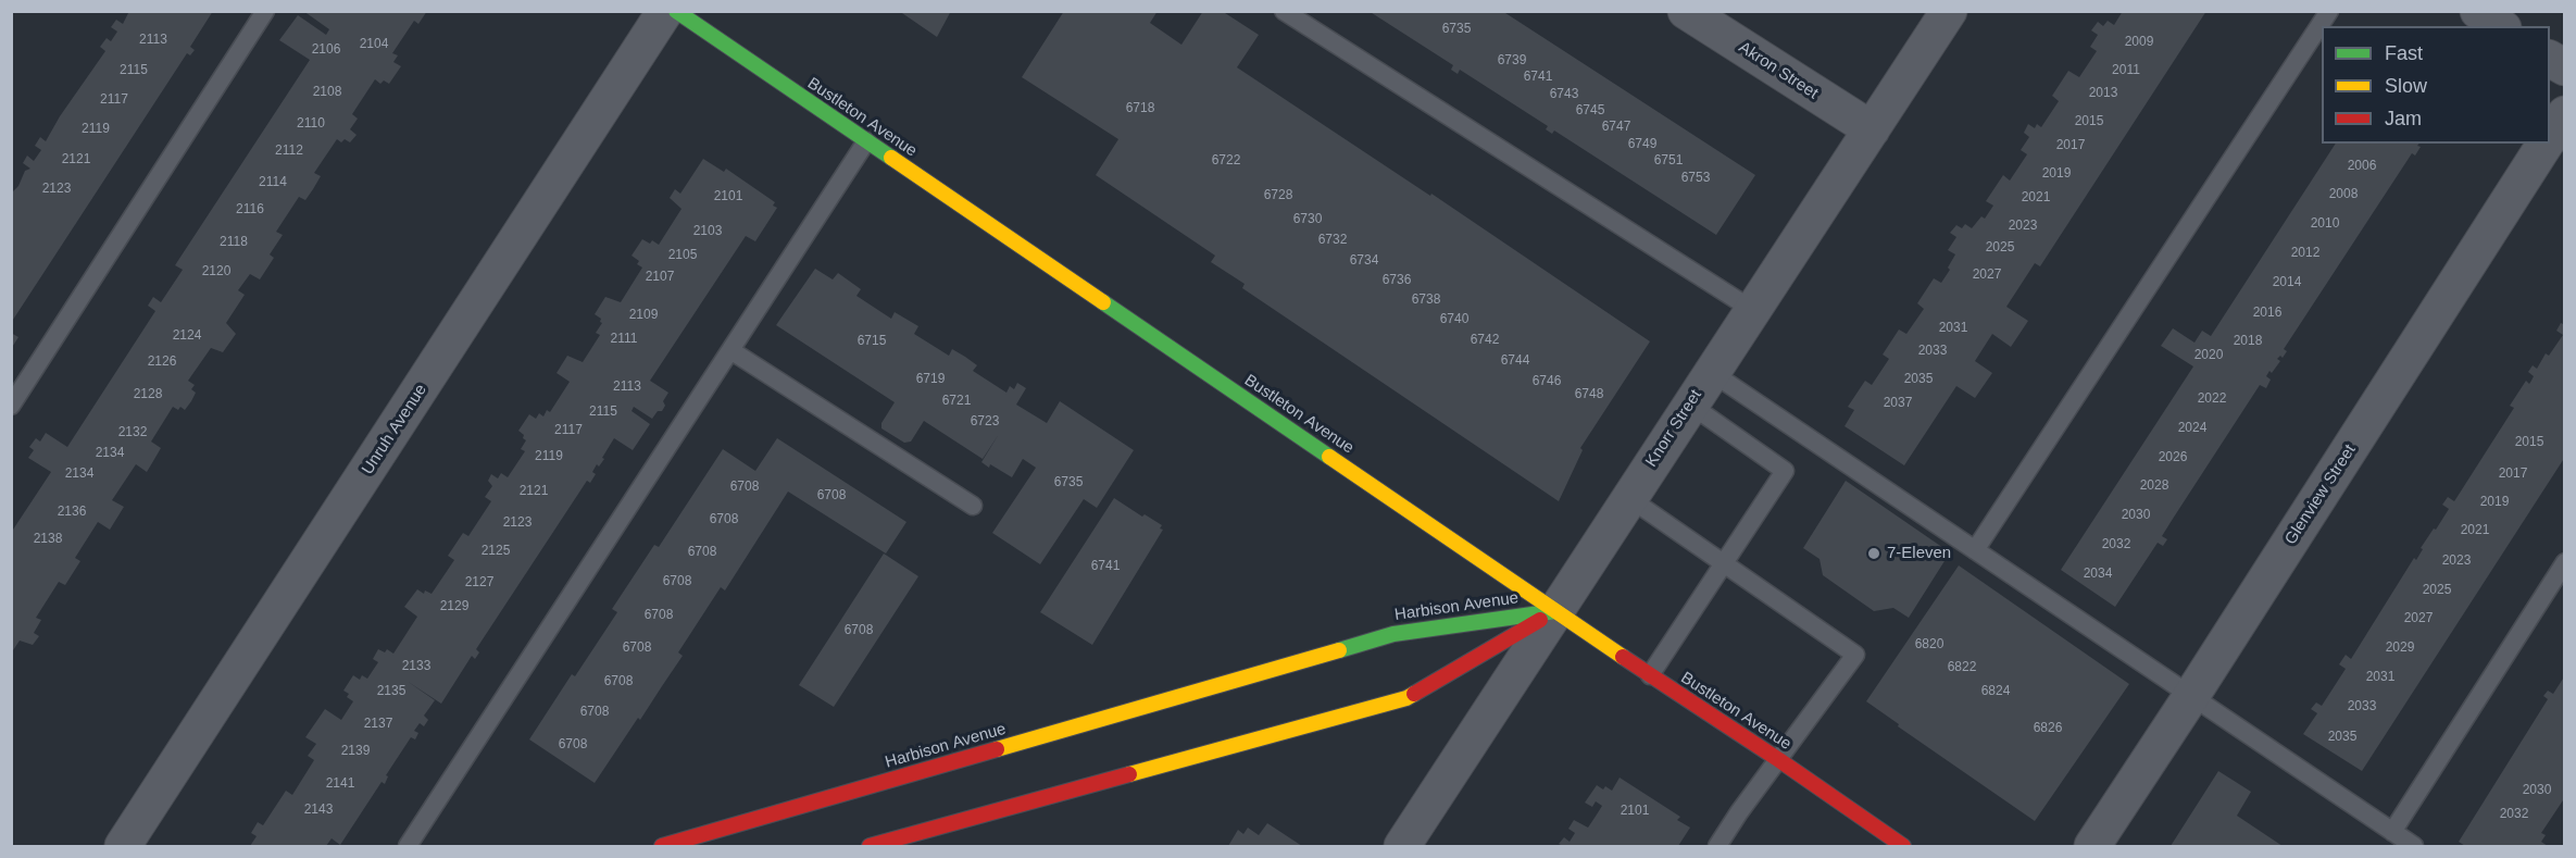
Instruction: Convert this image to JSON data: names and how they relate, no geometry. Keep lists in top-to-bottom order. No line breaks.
{"streets":{"main road":["Bustleton Avenue","Harbison Avenue"],"street":["Akron Street","Knorr Street","Unruh Avenue","Glenview Street"]},"crossings":[["Akron Street","Knorr Street"],["Bustleton Avenue","Knorr Street"],["Bustleton Avenue","Harbison Avenue"],["Knorr Street","Harbison Avenue"]],"places":["7-Eleven"],"house_numbers":["6735","2113","2009","2104","2106","6739","2115","2011","6741","2108","2013","6743","2117","6718","6745","2015","2110","6747","2119","6749","2017","2112","2121","6722","6751","2006","2019","6753","2114","2123","2008","6728","2101","2021","2116","6730","2010","2023","2103","6732","2118","2025","2012","2105","6734","2120","2027","2107","6736","2014","6738","2016","2109","6740","2031","2124","2111","6742","6715","2018","2033","2020","6744","2126","6719","2035","6746","2113","2128","6748","2022","6721","2037","2115","6723","2024","2117","2132","2015","2134","2119","2026","2134","2017","6735","2028","6708","2121","6708","2019","2136","2030","6708","2123","2021","2138","2032","2125","6708","2023","6741","2034","6708","2127","2025","2129","6708","2027","6708","6820","6708","2029","2133","6822","2031","6708","2135","6824","2033","6708","2137","6826","2035","6708","2139","2141","2030","2143","2101","2032"],"legend":["Fast","Slow","Jam"]}
